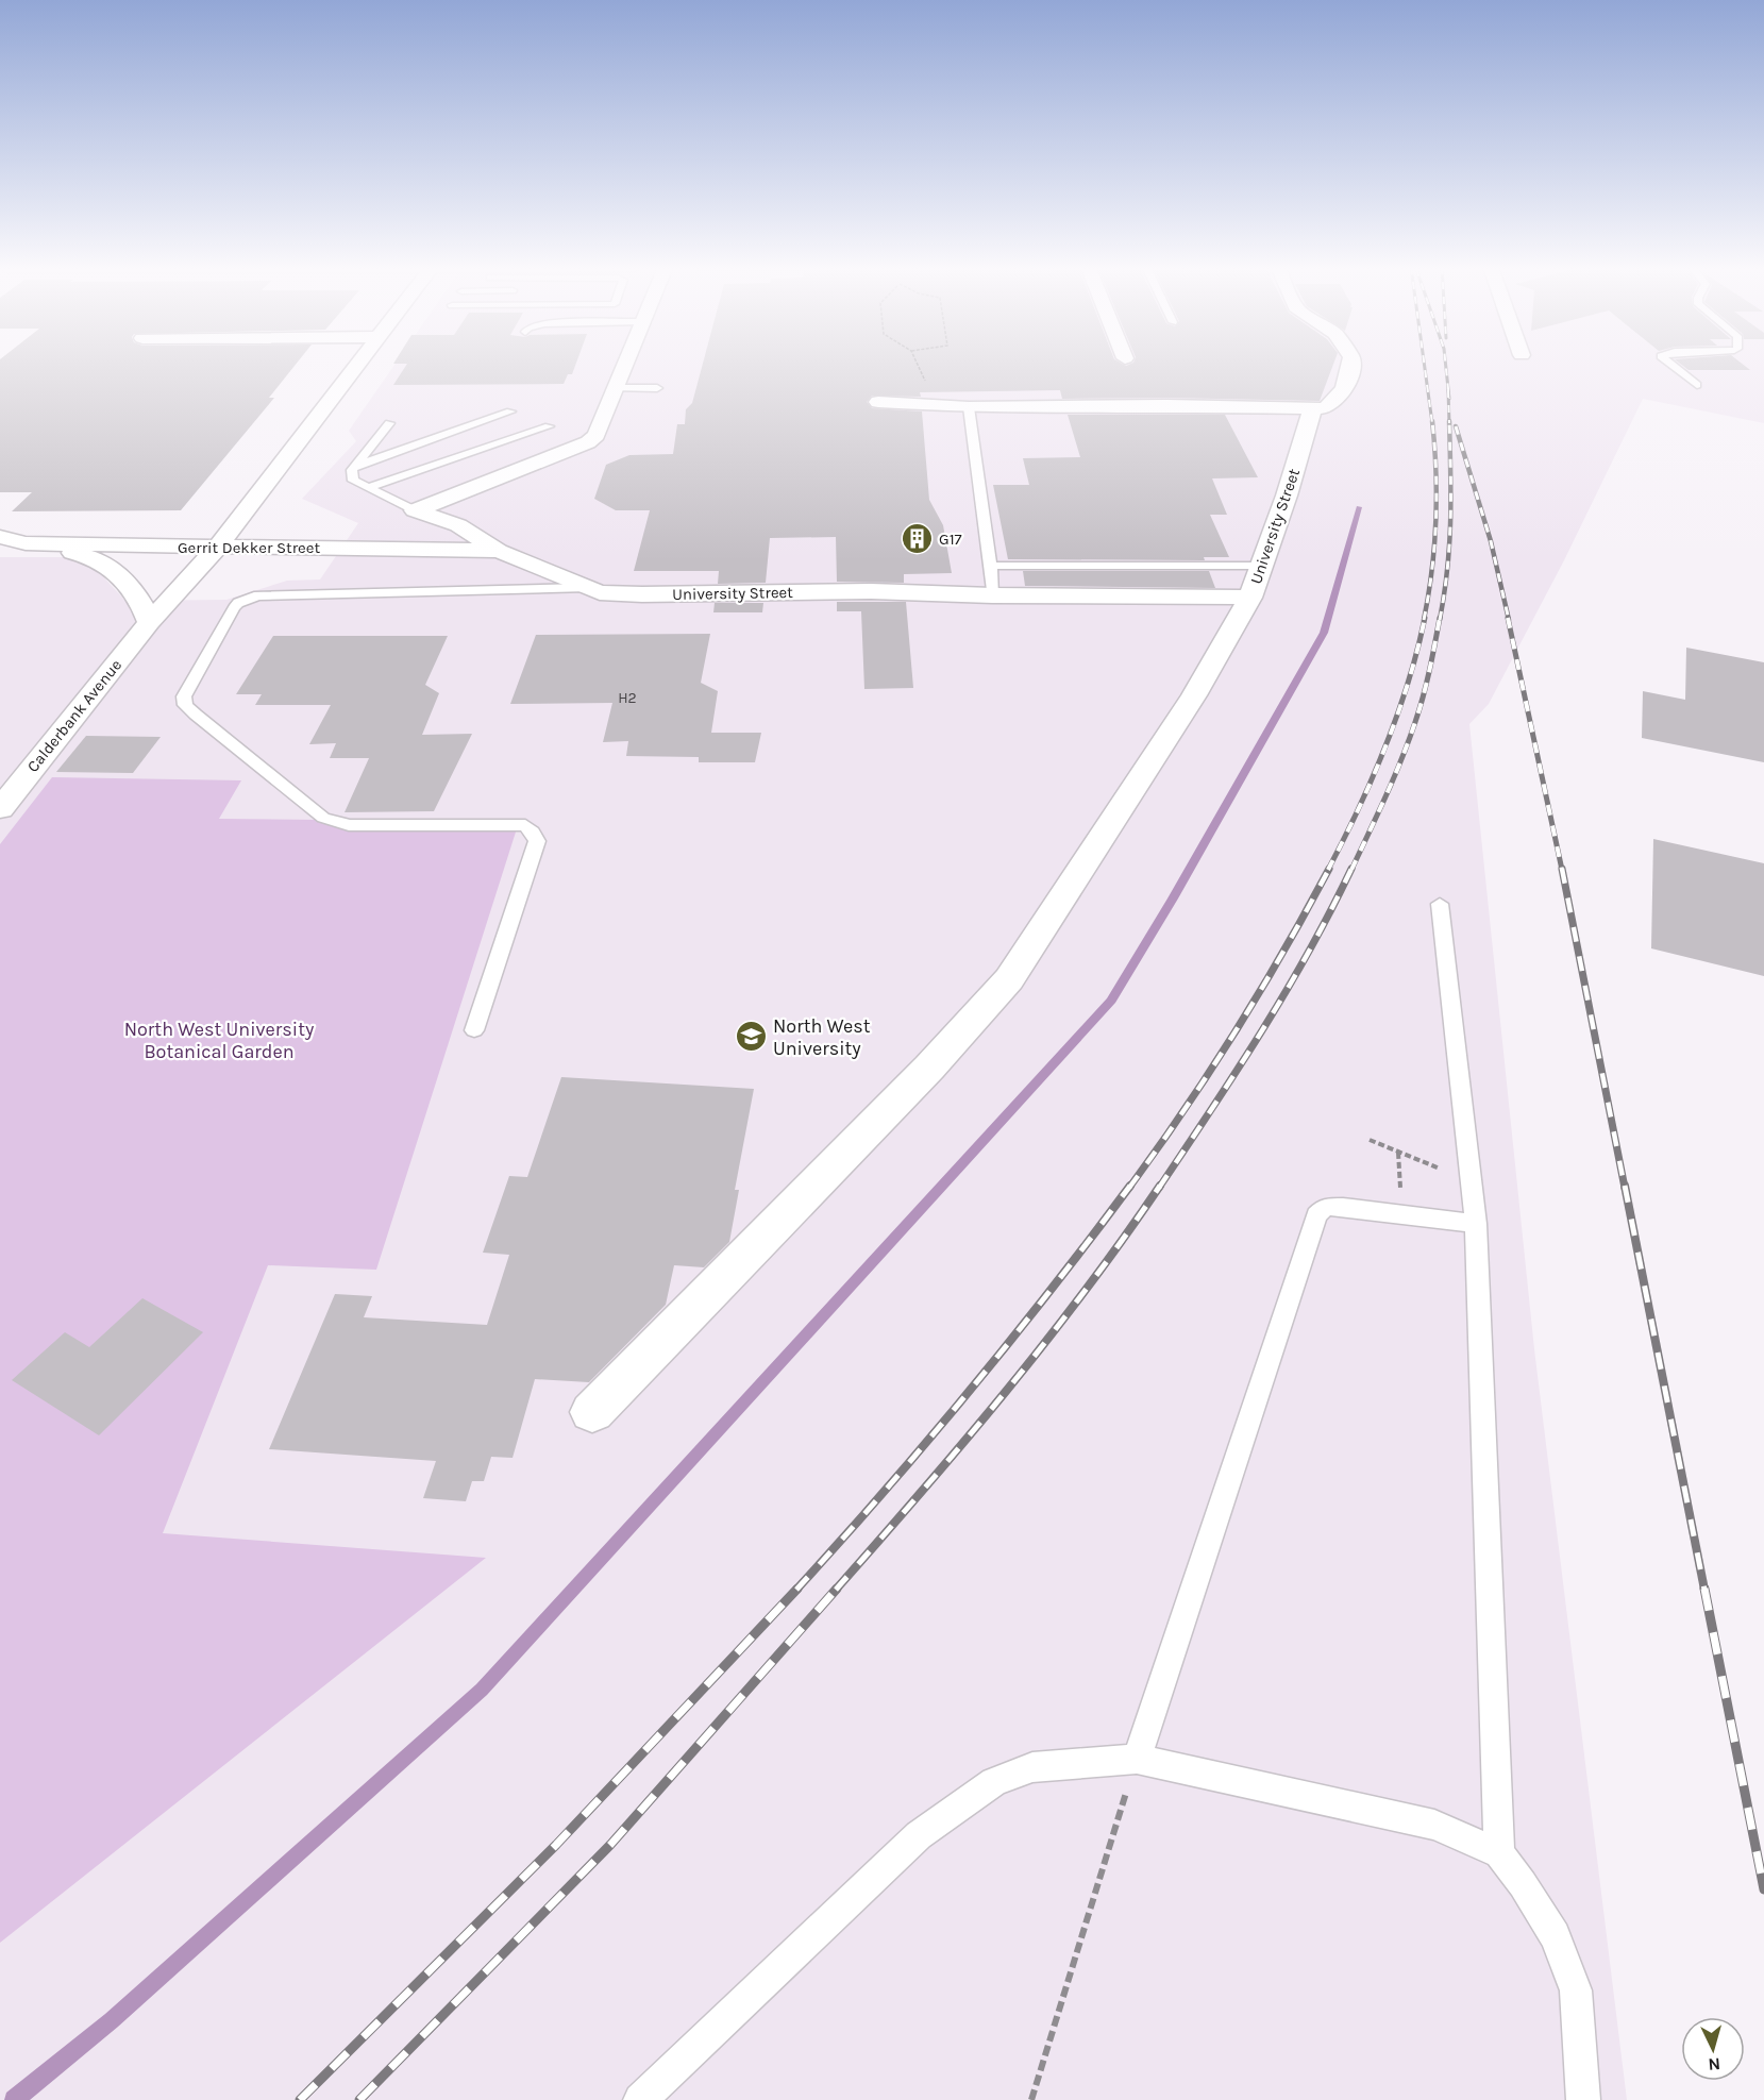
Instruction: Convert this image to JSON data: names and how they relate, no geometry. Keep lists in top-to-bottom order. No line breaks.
{"streets":{"street":["University Street","Gerrit Dekker Street","Calderbank Avenue"]},"crossings":[["University Street","Gerrit Dekker Street"],["Gerrit Dekker Street","Calderbank Avenue"]],"parks":["North West University Botanical Garden"],"places":{"building":["G17"],"school or university":["North West University"]},"house_numbers":["H2"],"north":"bottom"}
